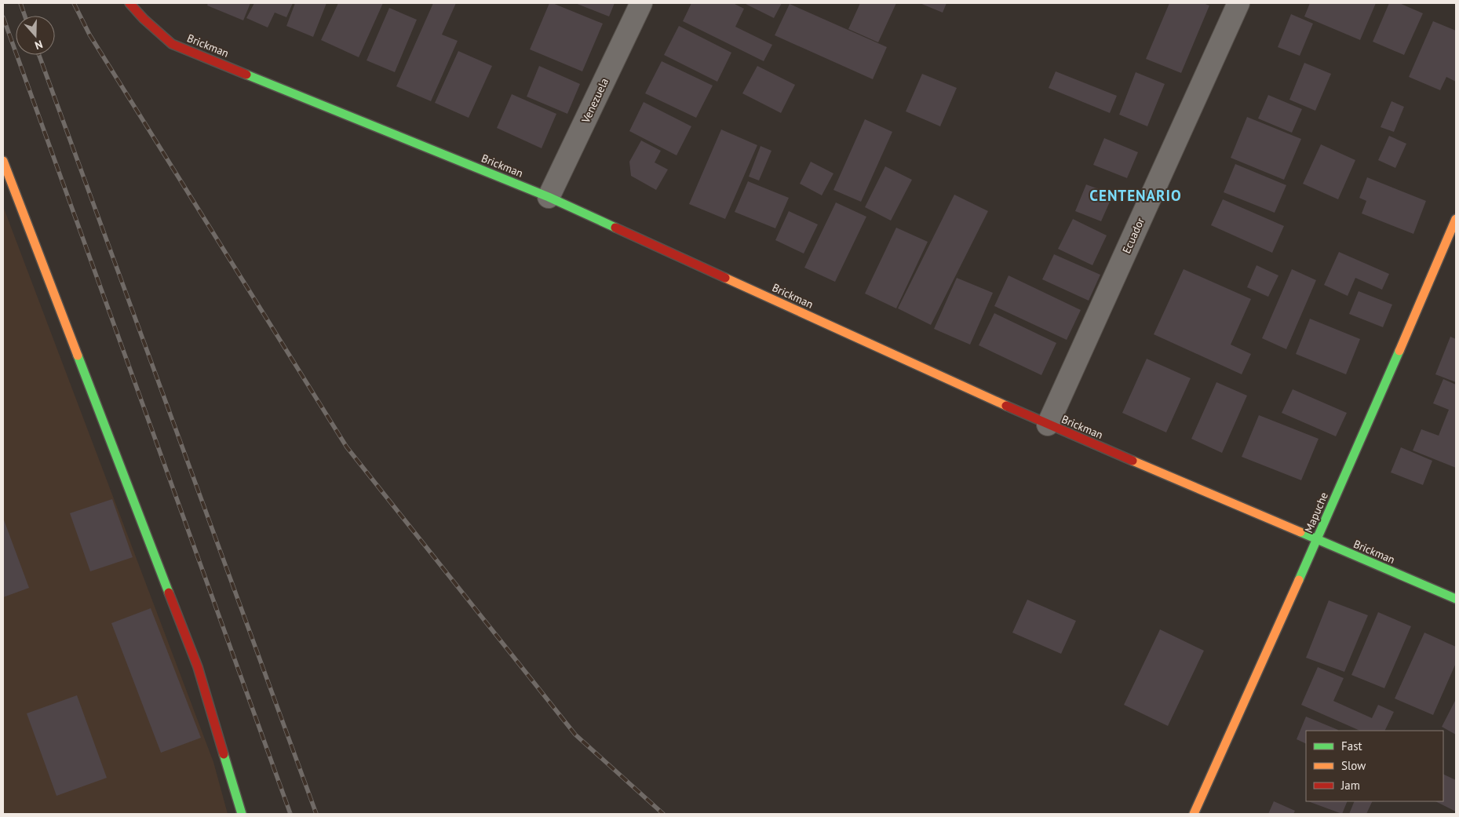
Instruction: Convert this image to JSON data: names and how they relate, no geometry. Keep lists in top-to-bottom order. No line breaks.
{"streets":{"street":["Brickman","Venezuela","Ecuador","Mapuche"]},"crossings":[["Brickman","Venezuela"],["Brickman","Ecuador"],["Brickman","Mapuche"]],"districts":["CENTENARIO"],"legend":["Fast","Slow","Jam"],"north":"bottom"}
